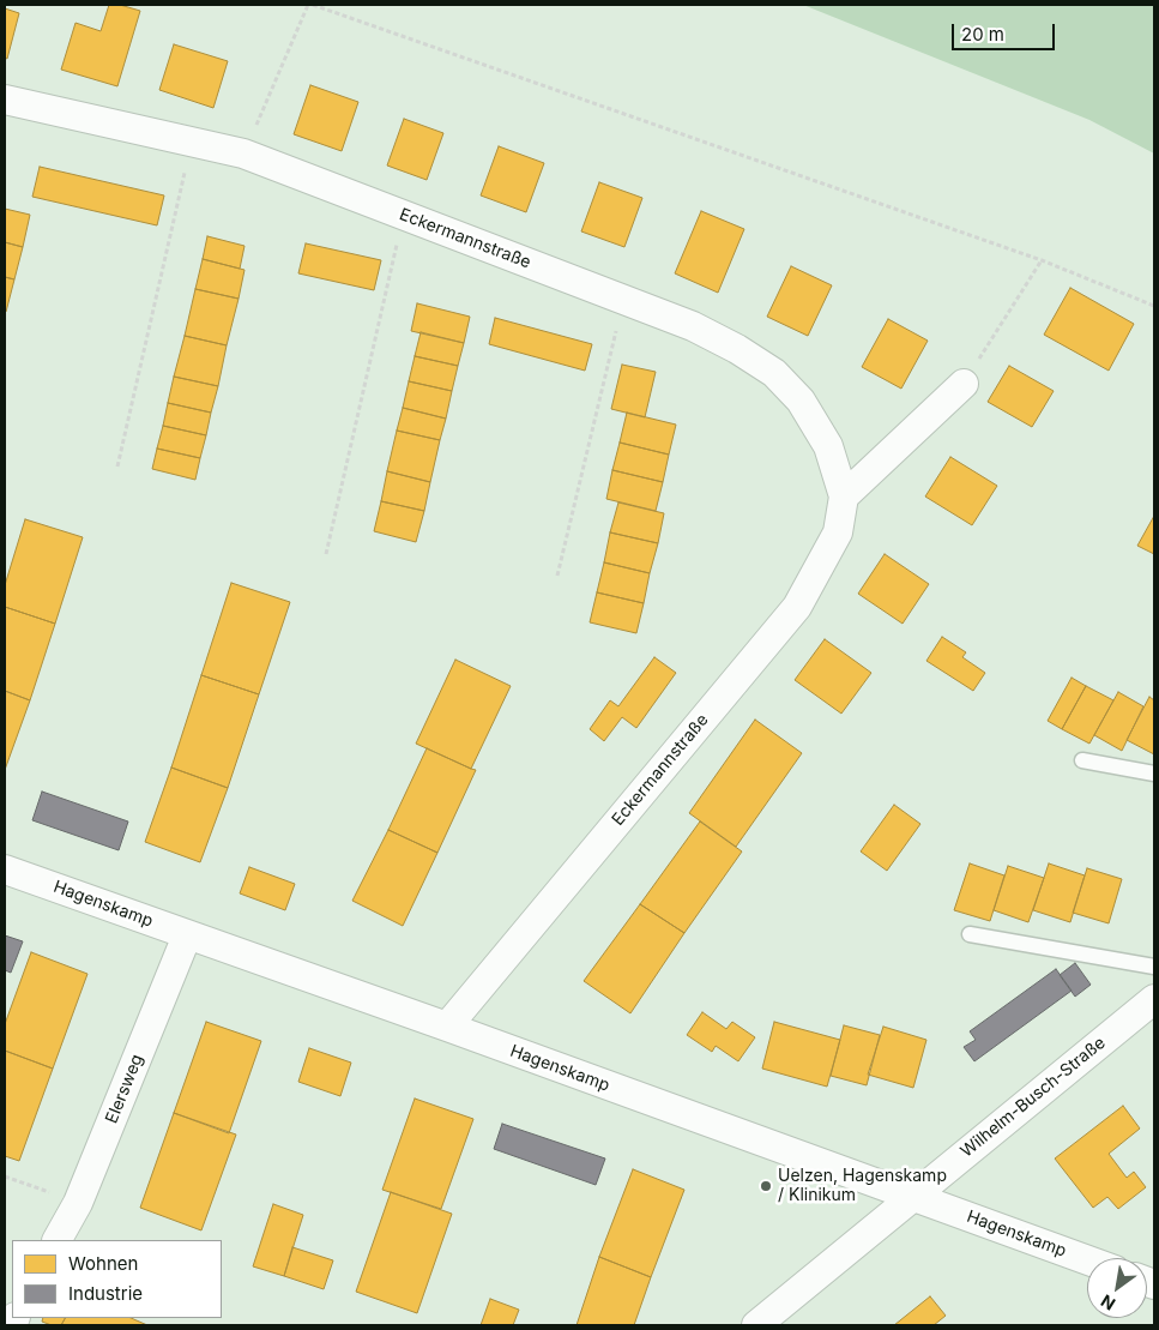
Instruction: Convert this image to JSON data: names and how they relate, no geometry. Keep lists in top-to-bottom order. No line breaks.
{"streets":{"street":["Eckermannstraße","Hagenskamp","Elersweg","Wilhelm-Busch-Straße"]},"crossings":[["Eckermannstraße","Hagenskamp"],["Hagenskamp","Elersweg"],["Hagenskamp","Wilhelm-Busch-Straße"]],"places":["Uelzen, Hagenskamp / Klinikum"],"legend":["Wohnen","Industrie"],"scale_bar":"20 m","north":"bottom left"}
